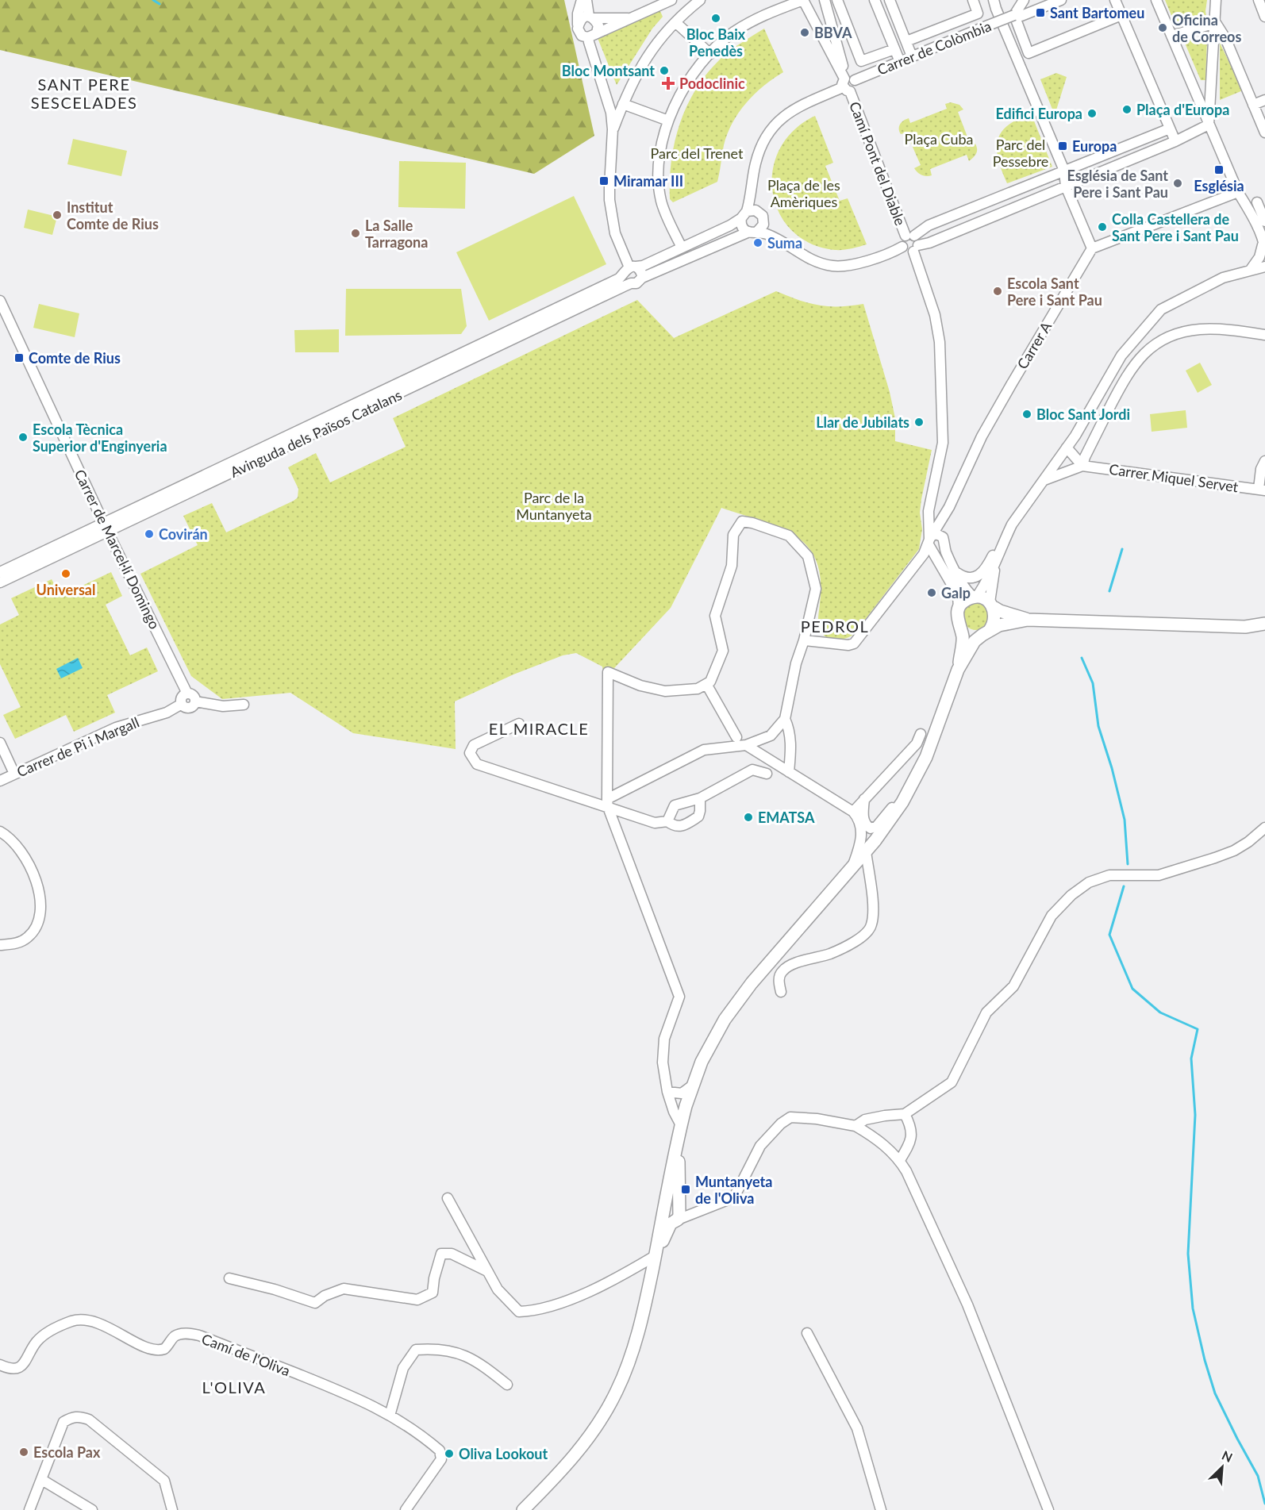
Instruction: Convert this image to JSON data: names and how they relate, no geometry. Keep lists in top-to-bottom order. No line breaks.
{"streets":{"street":["Carrer de Colòmbia","Camí Pont del Diable","Carrer A","Avinguda dels Països Catalans","Carrer Miquel Servet","Carrer de Marcel·lí Domingo","Carrer de Pi i Margall","Camí de l'Oliva"]},"crossings":[["Carrer de Colòmbia","Camí Pont del Diable"],["Carrer de Colòmbia","Avinguda dels Països Catalans"],["Avinguda dels Països Catalans","Carrer de Marcel·lí Domingo"],["Carrer de Marcel·lí Domingo","Carrer de Pi i Margall"]],"districts":["SANT PERE SESCELADES","PEDROL","EL MIRACLE","L'OLIVA"],"parks":["Plaça Cuba","Parc del Pessebre","Parc del Trenet","Plaça de les Amèriques","Parc de la Muntanyeta"],"places":{"transit":["Sant Bartomeu","Europa","Església","Miramar III","Comte de Rius","Muntanyeta de l'Oliva"],"other":["Bloc Baix Penedès","Oficina de Correos","BBVA","Bloc Montsant","Plaça d'Europa","Edifici Europa","Església de Sant Pere i Sant Pau","Institut Comte de Rius","Colla Castellera de Sant Pere i Sant Pau","La Salle Tarragona","Suma","Escola Sant Pere i Sant Pau","Bloc Sant Jordi","Llar de Jubilats","Escola Tècnica Superior d'Enginyeria","Covirán","Universal","Galp","EMATSA","Escola Pax","Oliva Lookout"],"health":["Podoclinic"]},"north":"top right"}
